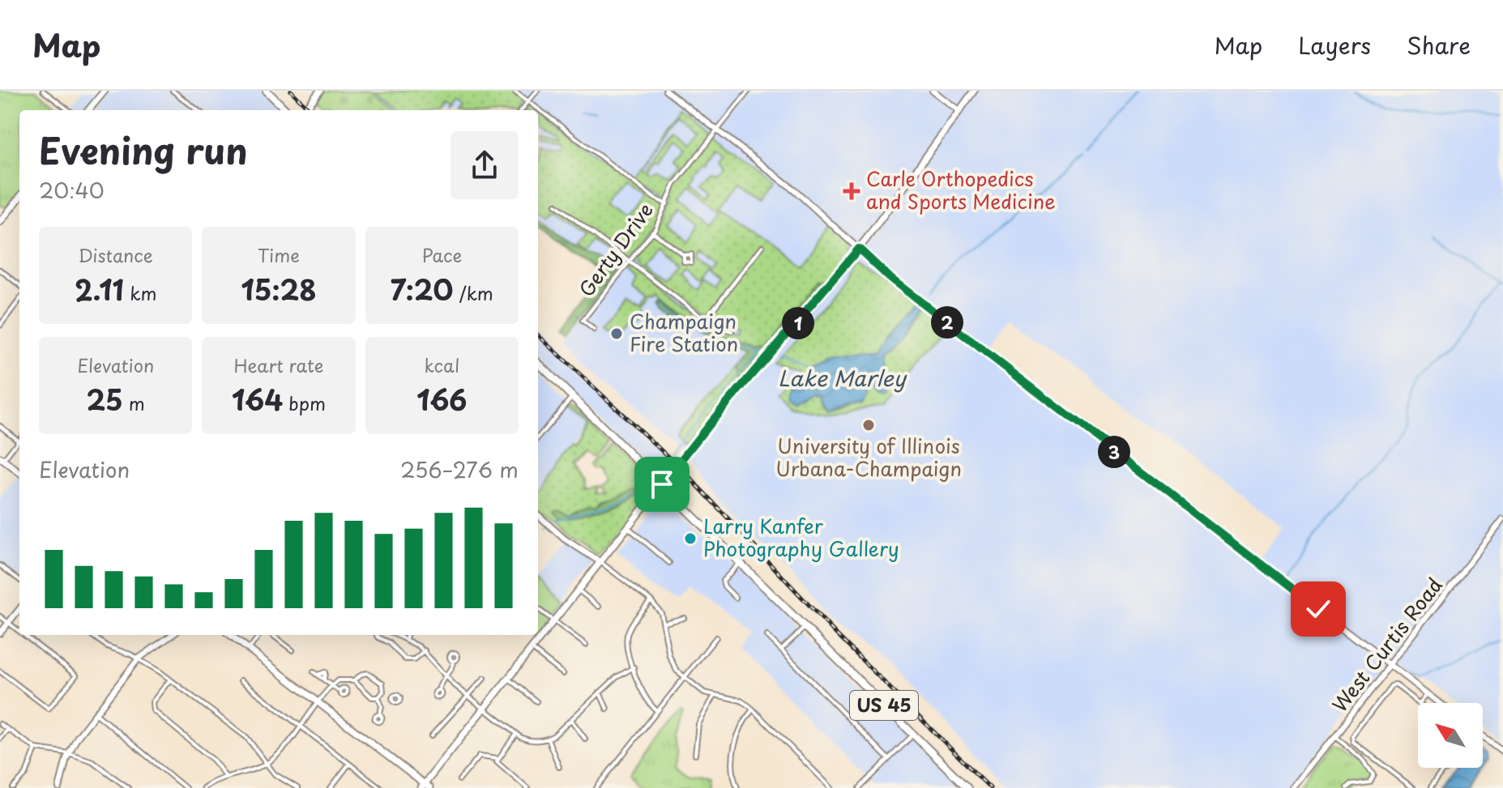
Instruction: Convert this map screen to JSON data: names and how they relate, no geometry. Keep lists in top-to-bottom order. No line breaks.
{"streets":{"main road":["US 45"],"street":["Gerty Drive","West Curtis Road"]},"water":["Lake Marley"],"places":{"health":["Carle Orthopedics and Sports Medicine"],"other":["Champaign Fire Station","University of Illinois Urbana-Champaign","Larry Kanfer Photography Gallery"]},"north":"top left","page":{"header":"Map","nav":["Map","Layers","Share"],"heading":["Evening run","20:40"],"stats":[["Distance","2.11 km"],["Time","15:28"],["Pace","7:20 /km"],["Elevation","25 m"],["Heart rate","164 bpm"],["kcal","166"]],"pins":["2","1","3"],"chart":["Elevation","256–276 m"]}}
